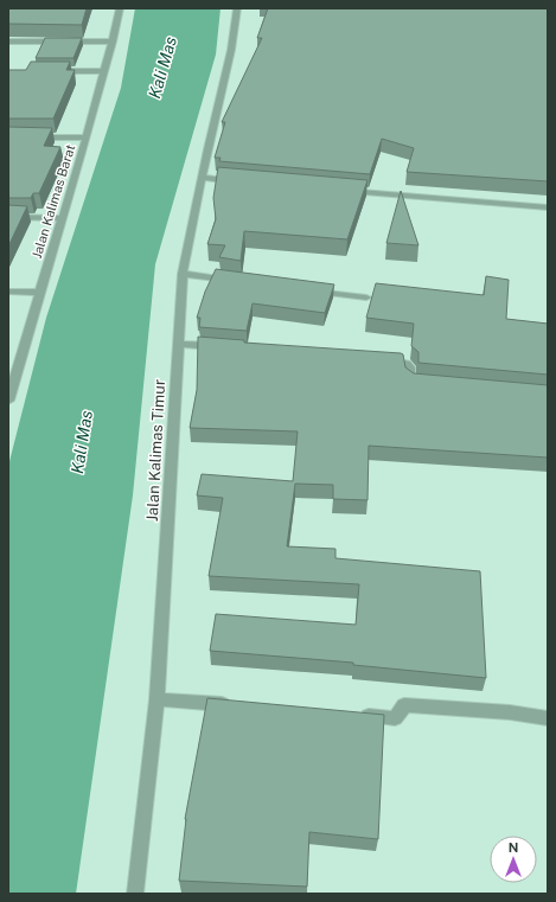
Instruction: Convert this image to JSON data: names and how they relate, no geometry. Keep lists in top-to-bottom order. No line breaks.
{"streets":{"street":["Jalan Kalimas Barat","Jalan Kalimas Timur"]},"water":["Kali Mas"],"north":"top"}
